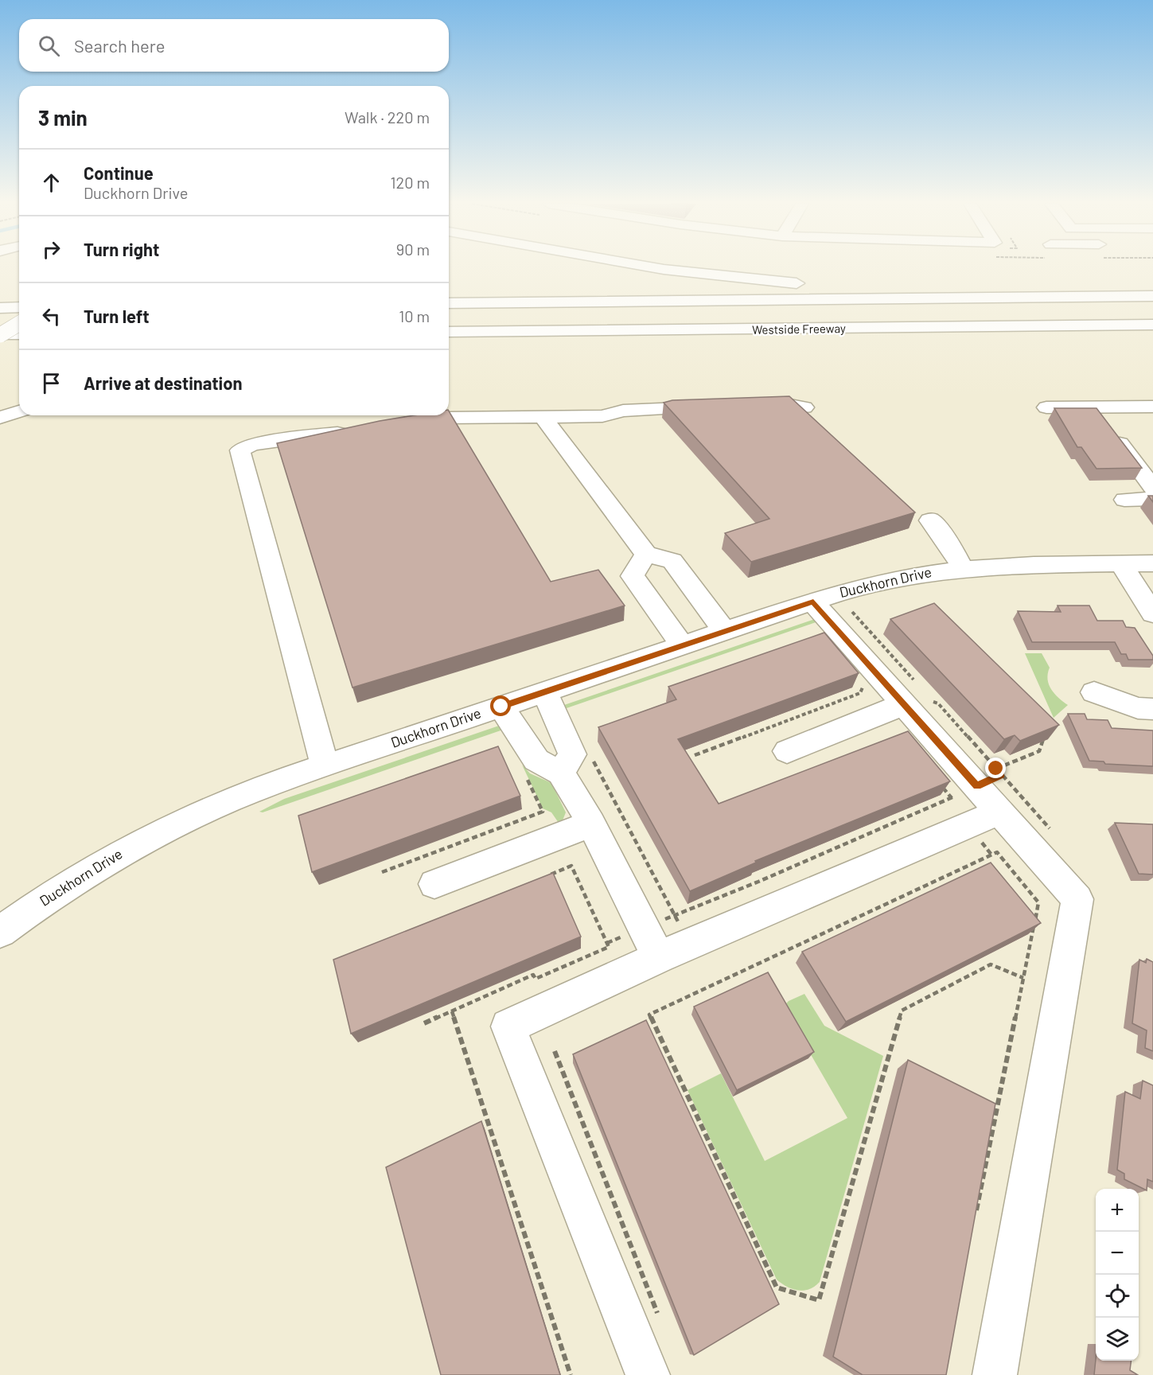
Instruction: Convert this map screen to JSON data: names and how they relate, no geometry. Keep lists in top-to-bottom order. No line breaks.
{"streets":{"main road":["Westside Freeway","Duckhorn Drive"]},"page":{"search":"Search here","heading":["3 min","Walk · 220 m"],"list":[["Continue","Duckhorn Drive","120 m"],["Turn right","90 m"],["Turn left","10 m"],"Arrive at destination"],"map_buttons":["+","−"]}}
